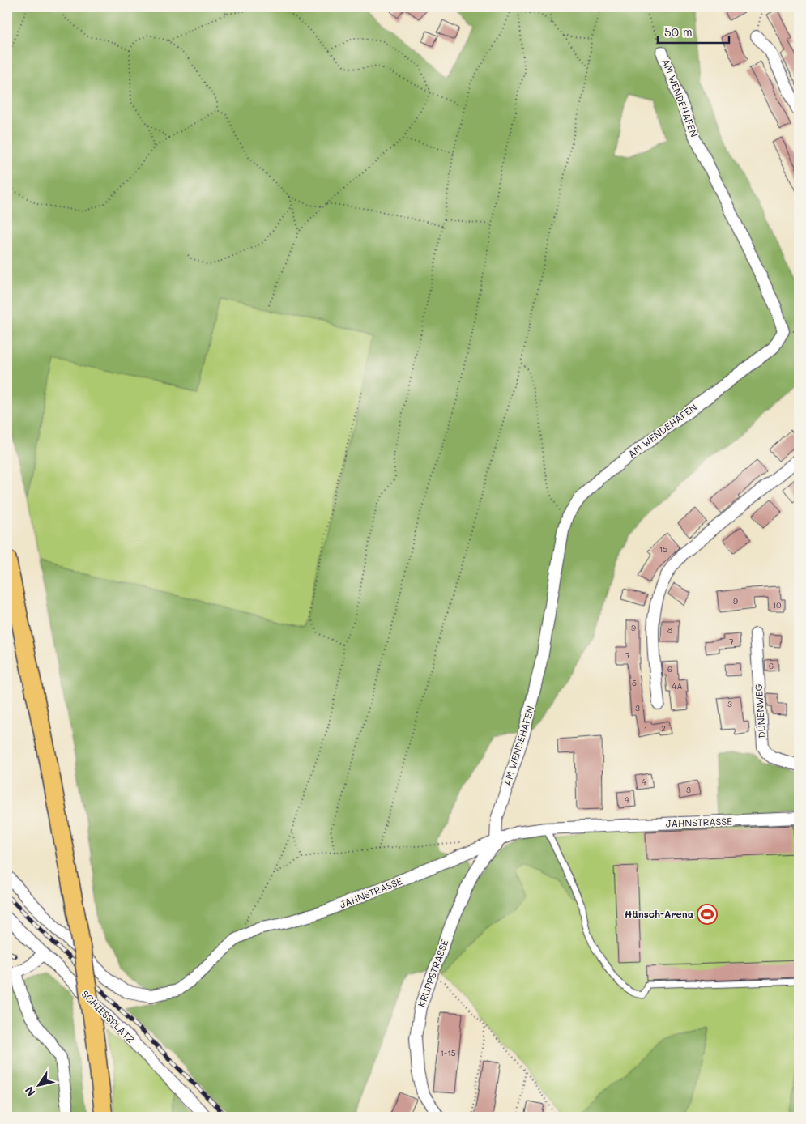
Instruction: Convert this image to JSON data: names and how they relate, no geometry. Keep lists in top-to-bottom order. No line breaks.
{"streets":{"street":["AM WENDEHAFEN","DÜNENWEG","JAHNSTRASSE","KRUPPSTRASSE","SCHIESSPLATZ"]},"crossings":[["AM WENDEHAFEN","JAHNSTRASSE"],["AM WENDEHAFEN","KRUPPSTRASSE"],["JAHNSTRASSE","KRUPPSTRASSE"]],"places":{"sports":["Hänsch-Arena"]},"house_numbers":["15","9","10","9","8","7","7","6","6","5","4A","3","3","2","1","4","3","4","1-15"],"scale_bar":"50 m","north":"bottom left"}
